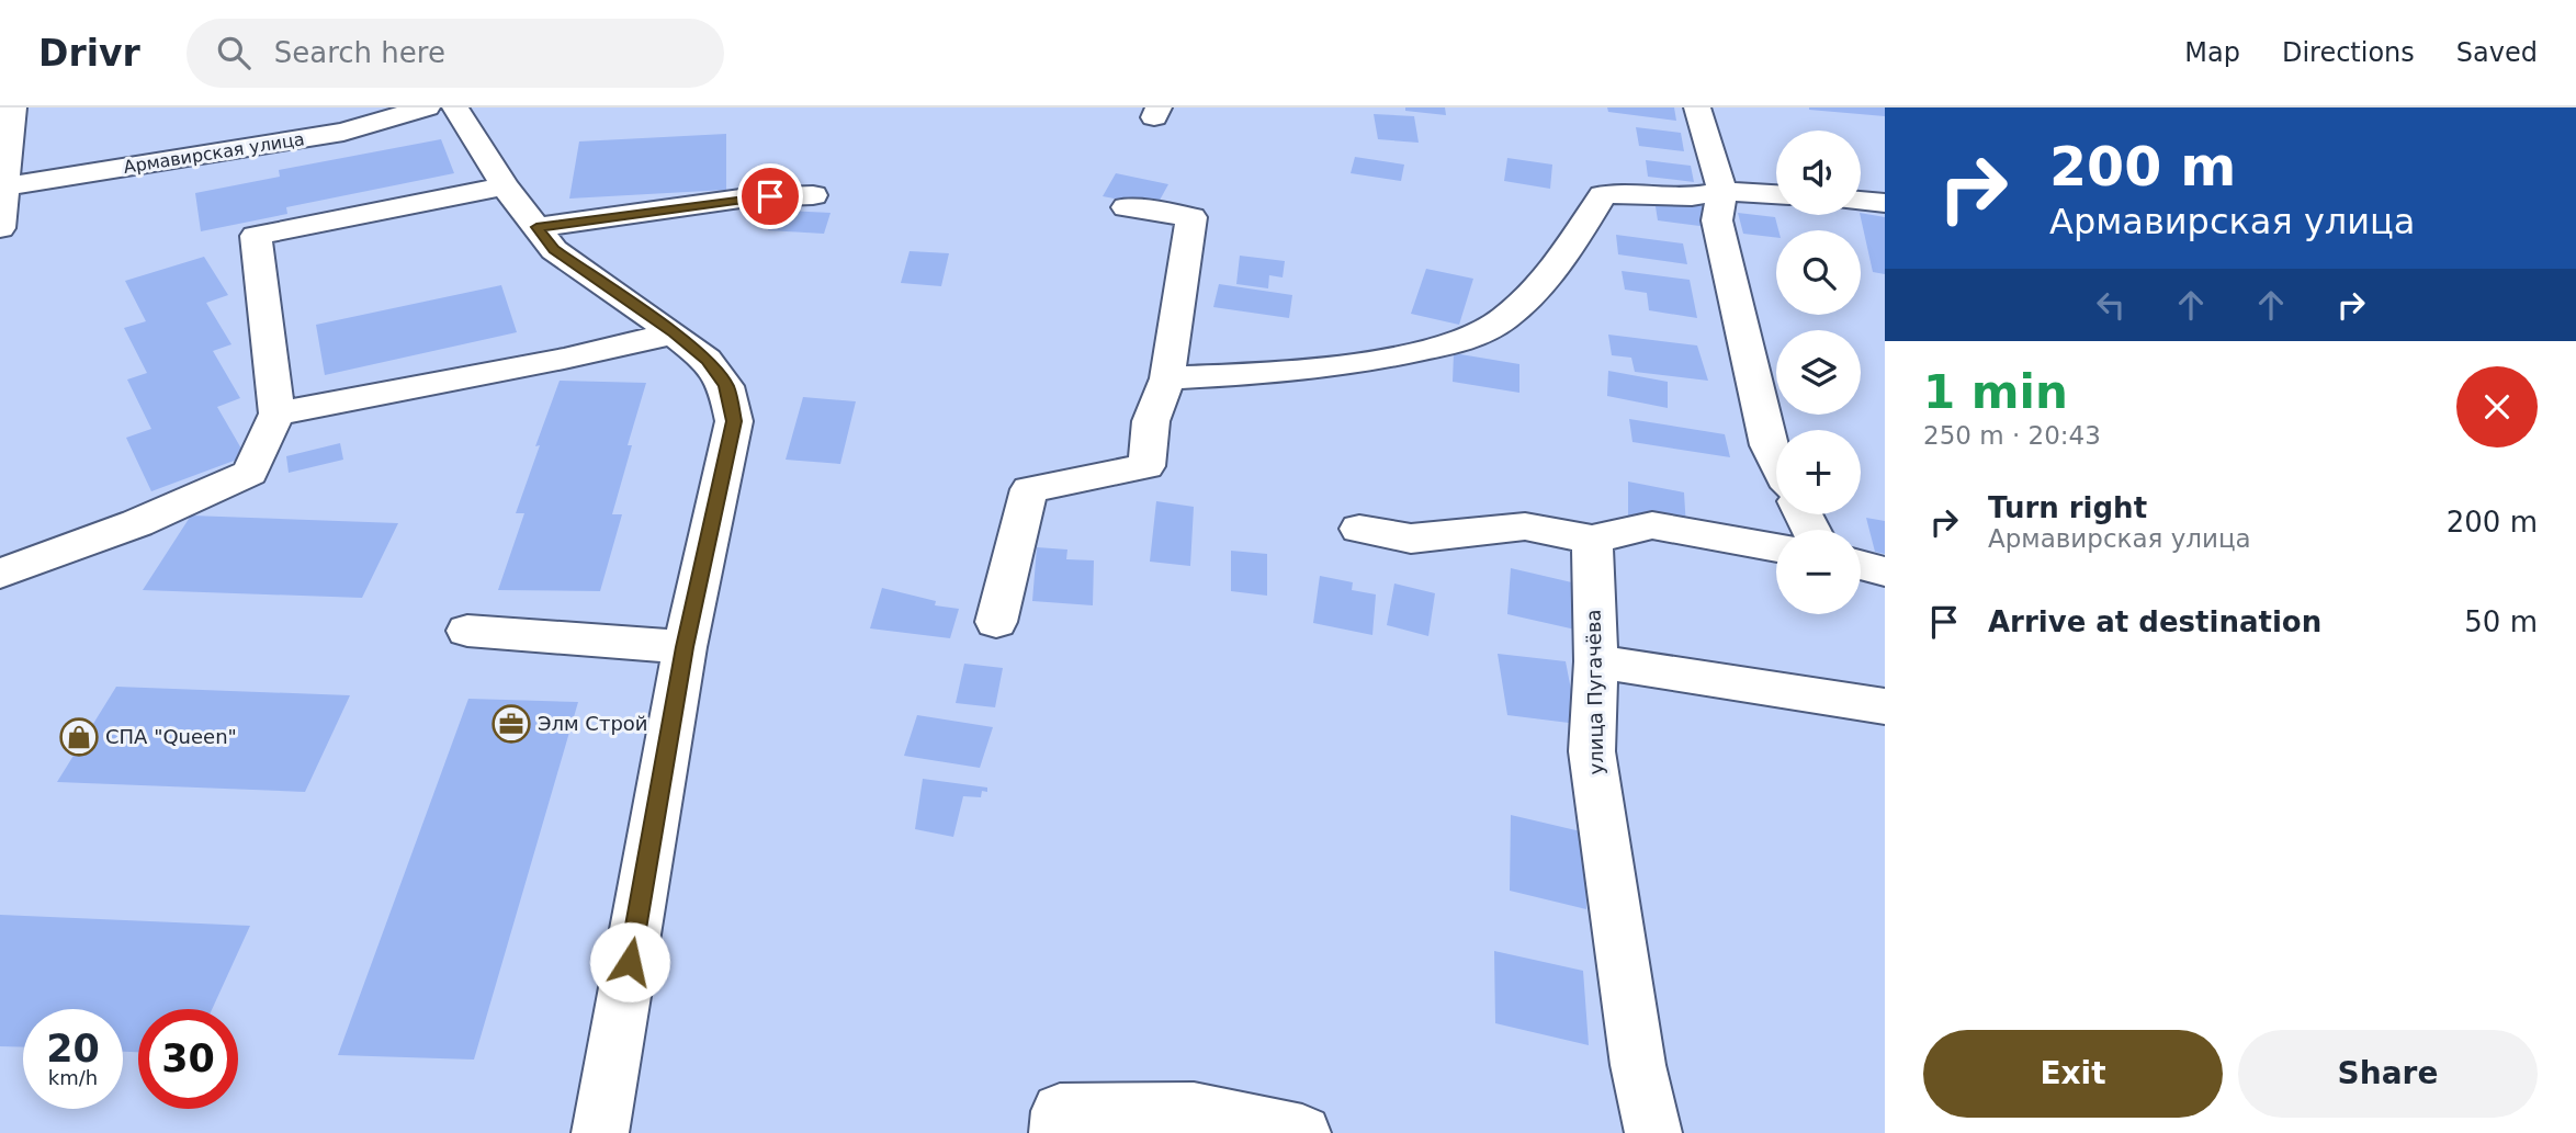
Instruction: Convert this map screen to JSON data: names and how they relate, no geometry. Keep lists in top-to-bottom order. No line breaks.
{"streets":{"street":["Армавирская улица","улица Пугачёва"]},"places":{"office":["Элм Строй"],"shop":["СПА \"Queen\""]},"page":{"header":"Drivr","search":"Search here","nav":["Map","Directions","Saved"],"turn":["200 m","Армавирская улица"],"map_buttons":["+","−"],"heading":["1 min","250 m · 20:43"],"list":[{"name":"Turn right","note":"Армавирская улица","value":"200 m"},{"name":"Arrive at destination","value":"50 m"}],"speed":"20 km/h","limit":"30","buttons":["Exit","Share"]}}
